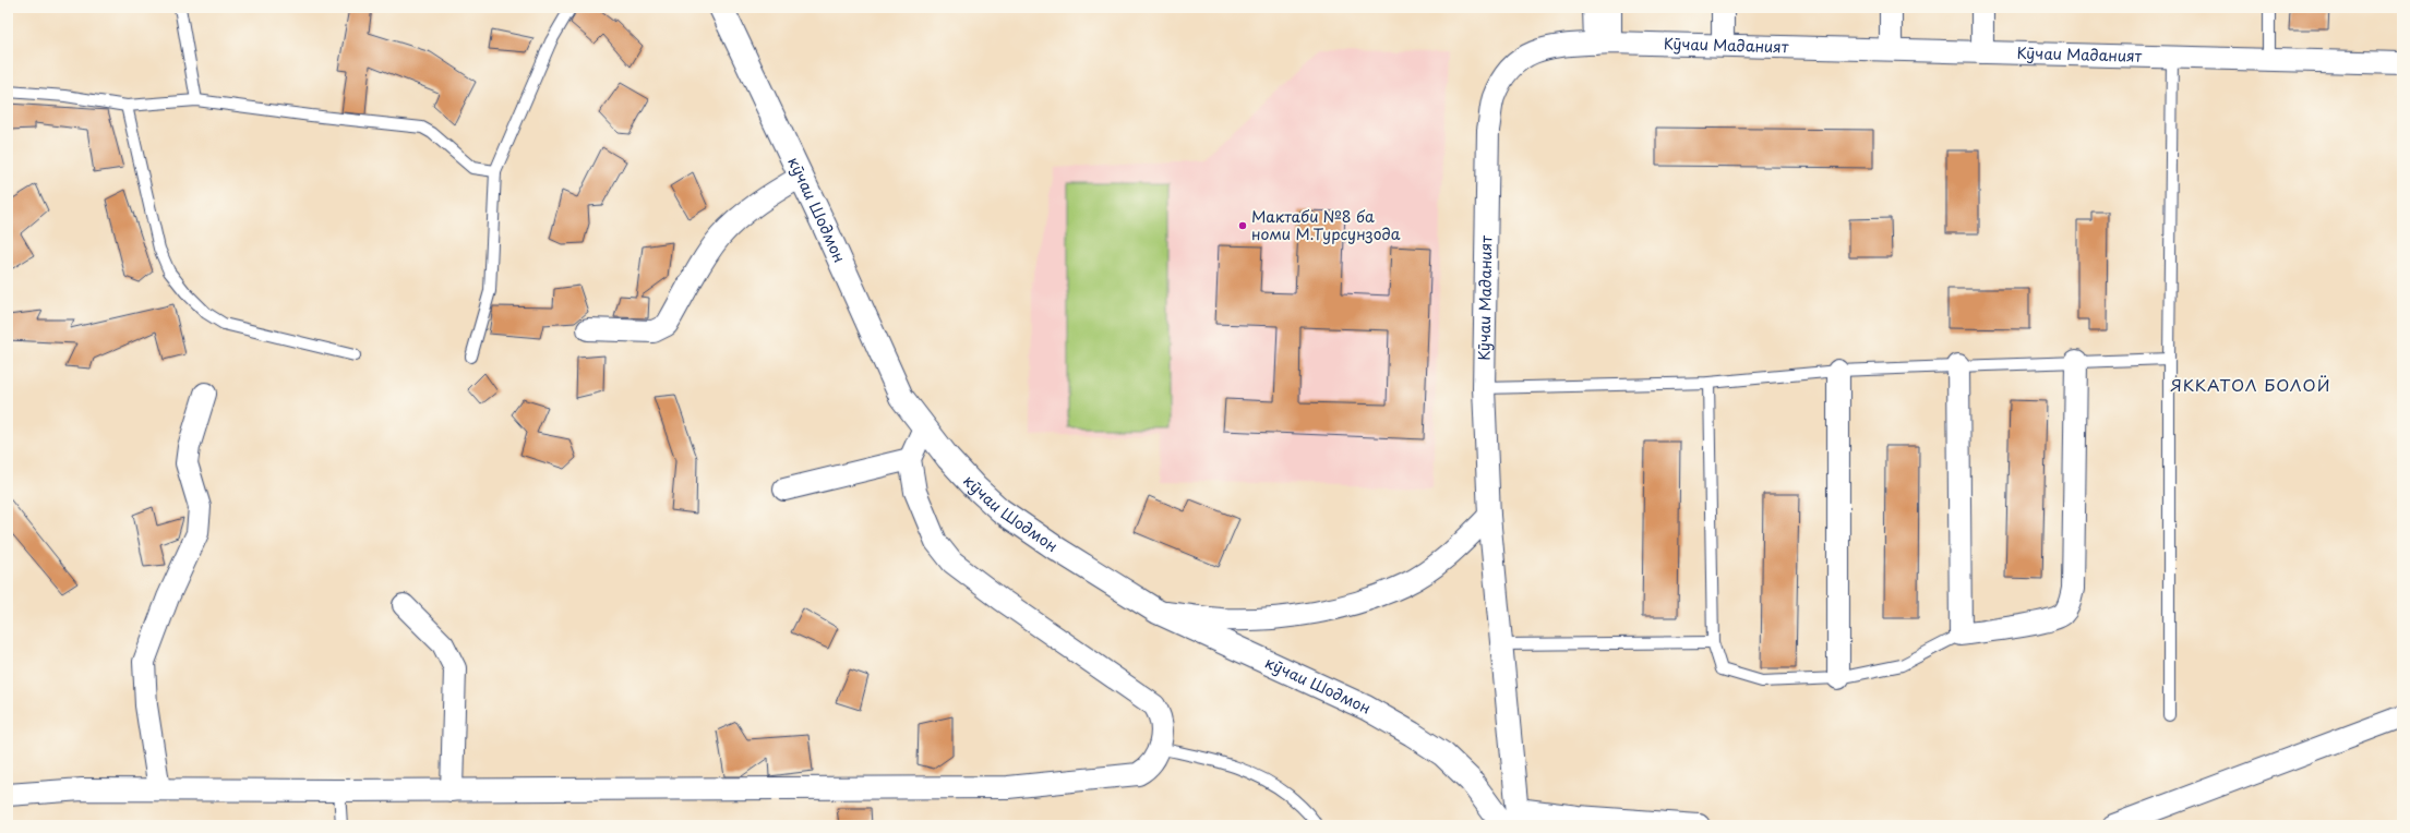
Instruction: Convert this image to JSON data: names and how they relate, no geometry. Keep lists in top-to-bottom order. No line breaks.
{"streets":{"main road":["кӯчаи Шодмон"],"street":["Кӯчаи Маданият"]},"crossings":[["Кӯчаи Маданият","кӯчаи Шодмон"]],"districts":["ЯККАТОЛ БОЛОӢ"],"places":["Мактаби №8 ба номи М.Турсунзода"]}
